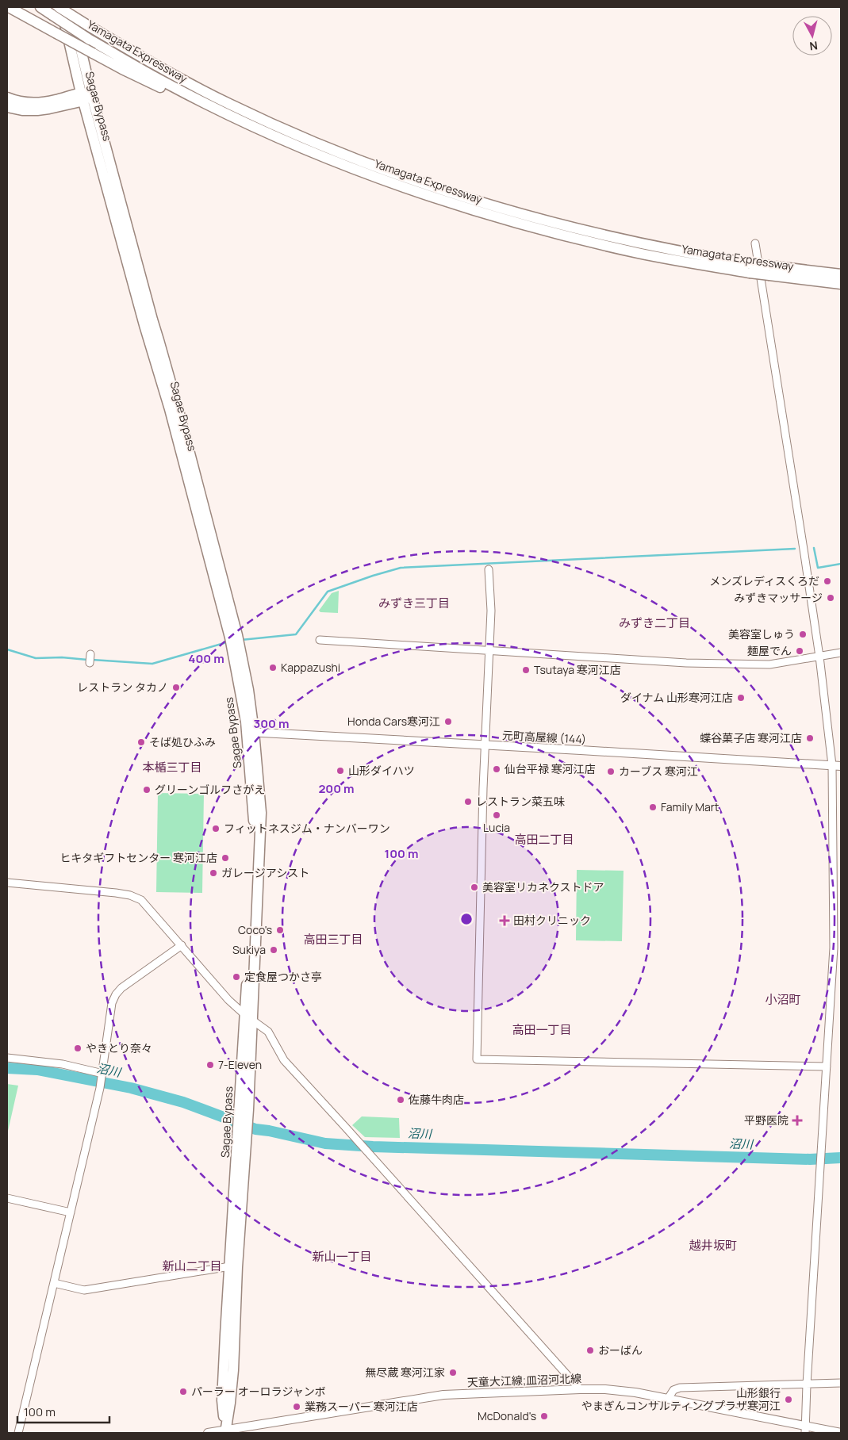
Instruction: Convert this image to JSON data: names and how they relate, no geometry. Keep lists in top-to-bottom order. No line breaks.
{"streets":{"highway":["Yamagata Expressway","Sagae Bypass"],"main road":["元町高屋線 (144)","天童大江線;皿沼河北線"]},"crossings":[["Yamagata Expressway","Sagae Bypass"],["Sagae Bypass","元町高屋線 (144)"],["Sagae Bypass","天童大江線;皿沼河北線"]],"districts":["みずき三丁目","みずき二丁目","本楯三丁目","高田二丁目","高田三丁目","小沼町","高田一丁目","越井坂町","新山一丁目","新山二丁目"],"water":["沼川"],"places":{"other":["メンズレディスくろだ","みずきマッサージ","美容室しゅう","麺屋でん","Kappazushi","Tsutaya 寒河江店","レストラン タカノ","ダイナム 山形寒河江店","Honda Cars寒河江","蝶谷菓子店 寒河江店","そば処ひふみ","仙台平禄 寒河江店","山形ダイハツ","カーブス 寒河江","グリーンゴルフさがえ","レストラン菜五味","Family Mart","Lucia","フィットネスジム・ナンバーワン","ヒキタギフトセンター 寒河江店","ガレージアシスト","美容室リカネクストドア","Coco's","Sukiya","定食屋つかさ亭","やきとり奈々","7-Eleven","佐藤牛肉店","おーばん","無尽蔵 寒河江家","パーラー オーロラジャンボ","山形銀行 やまぎんコンサルティングプラザ寒河江","業務スーパー 寒河江店","McDonald's"],"health":["田村クリニック","平野医院"]},"scale_bar":"100 m","north":"bottom","rings":["400 m","300 m","200 m","100 m"]}
